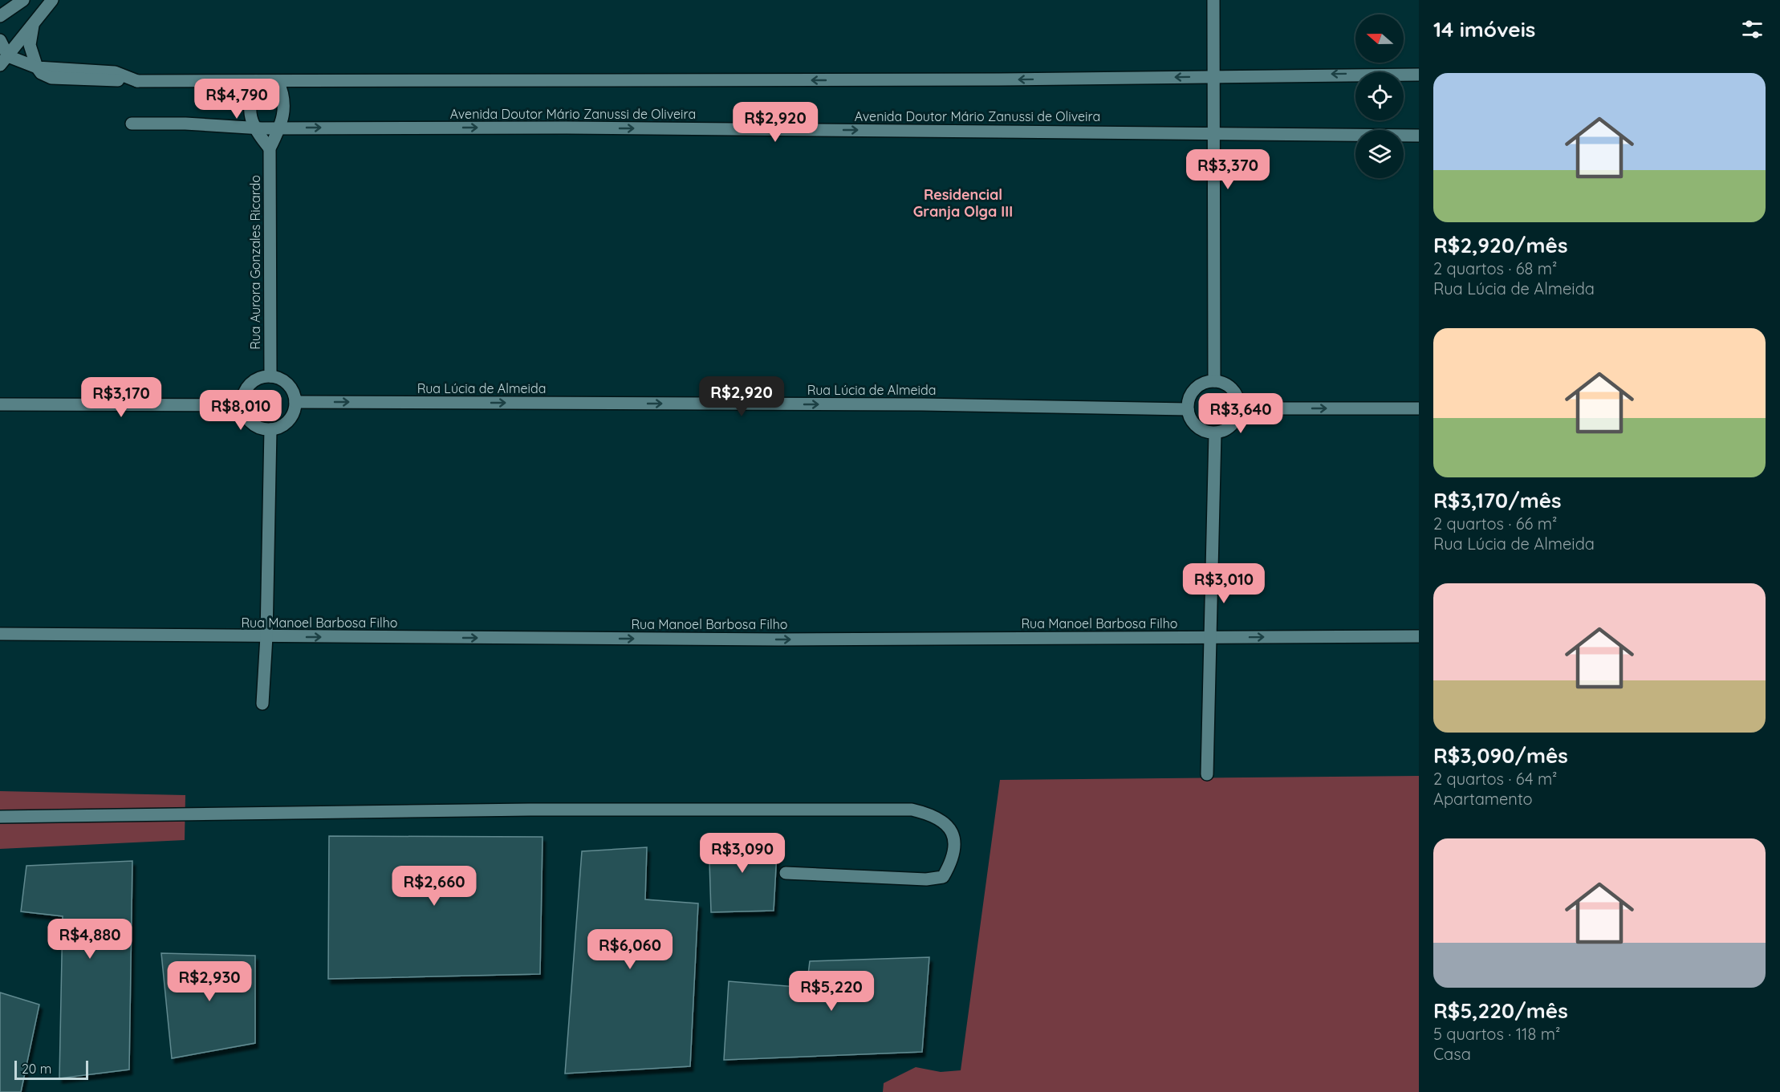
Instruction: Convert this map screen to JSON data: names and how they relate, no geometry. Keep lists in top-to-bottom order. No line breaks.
{"streets":{"street":["Avenida Doutor Mário Zanussi de Oliveira","Rua Aurora Gonzales Ricardo","Rua Lúcia de Almeida","Rua Manoel Barbosa Filho"]},"crossings":[["Avenida Doutor Mário Zanussi de Oliveira","Rua Aurora Gonzales Ricardo"],["Rua Aurora Gonzales Ricardo","Rua Lúcia de Almeida"]],"one_way":["Rua Lúcia de Almeida","Rua Manoel Barbosa Filho"],"districts":["Residencial Granja Olga III"],"scale_bar":"20 m","north":"left","page":{"heading":"14 imóveis","list":[{"name":"R$2,920/mês","note":"2 quartos · 68 m² · Rua Lúcia de Almeida"},{"name":"R$3,170/mês","note":"2 quartos · 66 m² · Rua Lúcia de Almeida"},{"name":"R$3,090/mês","note":"2 quartos · 64 m² · Apartamento"},{"name":"R$5,220/mês","note":"5 quartos · 118 m² · Casa"}],"price":["R$4,790","R$2,920","R$3,370","R$2,920","R$3,170","R$8,010","R$3,640","R$3,010","R$3,090","R$2,660","R$4,880","R$6,060","R$2,930","R$5,220"],"scale":"20 m"}}
